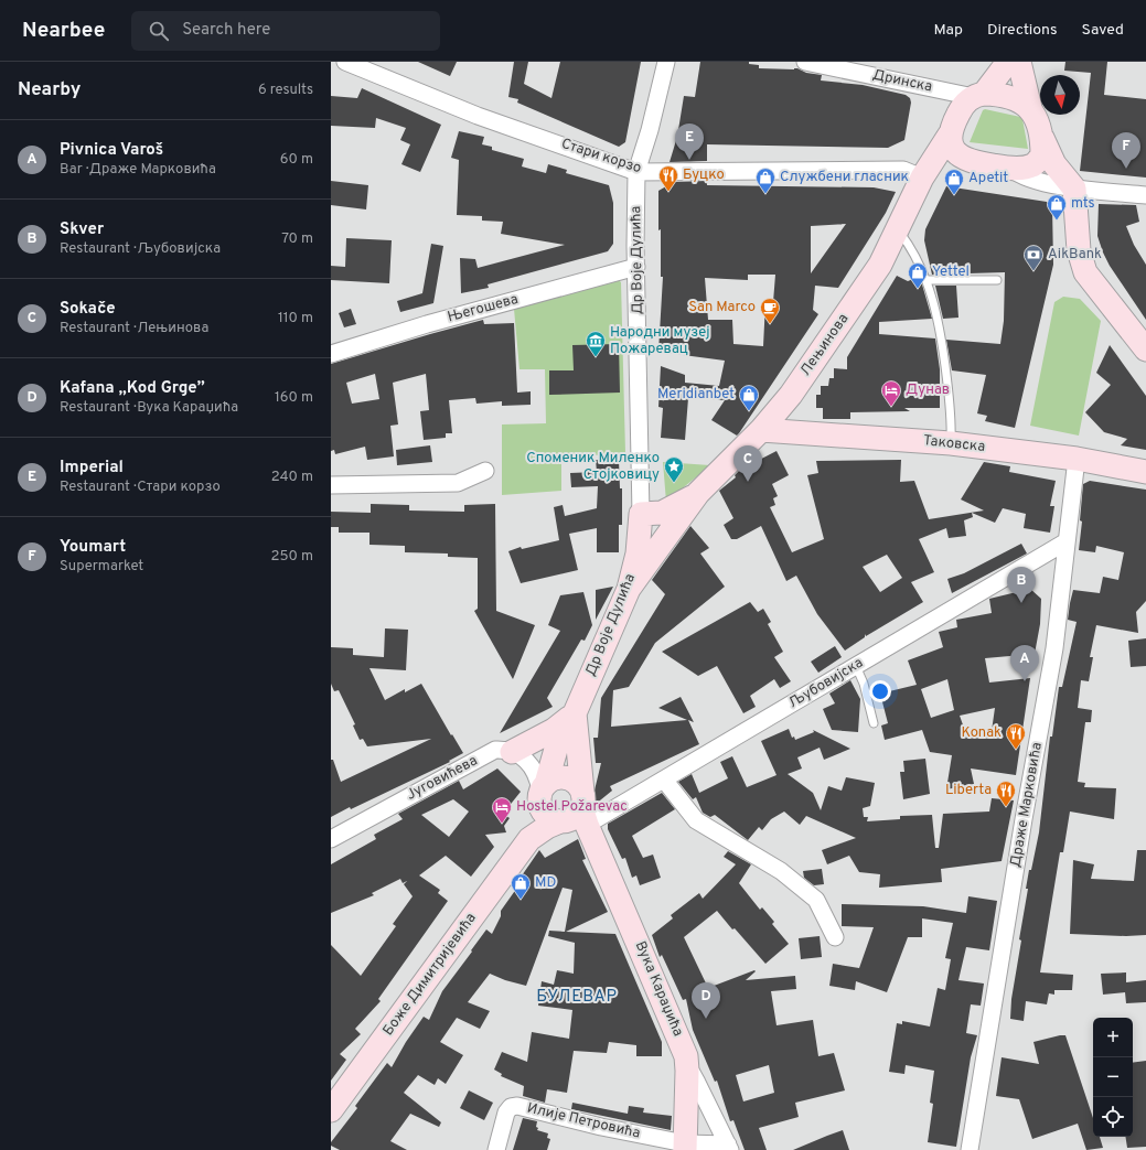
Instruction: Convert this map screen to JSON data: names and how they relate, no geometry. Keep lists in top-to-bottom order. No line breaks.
{"streets":{"main road":["Др Воје Дулића","Лењинова","Таковска","Боже Димитријевића","Вука Караџића"],"street":["Дринска","Стари корзо","Његошева","Љубовијска","Југовићева","Драже Марковића","Илије Петровића"]},"crossings":[["Дринска","Лењинова"],["Стари корзо","Др Воје Дулића"],["Стари корзо","Лењинова"],["Др Воје Дулића","Његошева"],["Др Воје Дулића","Лењинова"],["Др Воје Дулића","Љубовијска"],["Др Воје Дулића","Боже Димитријевића"],["Др Воје Дулића","Вука Караџића"],["Лењинова","Таковска"],["Таковска","Драже Марковића"],["Љубовијска","Драже Марковића"],["Љубовијска","Боже Димитријевића"],["Љубовијска","Вука Караџића"],["Боже Димитријевића","Вука Караџића"],["Вука Караџића","Илије Петровића"]],"districts":["БУЛЕВАР"],"places":{"restaurant":["Буцко","Konak","Liberta"],"shop":["Службени гласник","Apetit","mts","Yettel","Meridianbet","MD"],"bank":["AikBank"],"cafe":["San Marco"],"museum":["Народни музеј Пожаревац"],"hotel":["Дунав","Hostel Požarevac"],"place":["Споменик Миленко Стојковицу"]},"north":"bottom","page":{"header":"Nearbee","search":"Search here","nav":["Map","Directions","Saved"],"heading":["Nearby","6 results"],"list":[{"mark":"A","name":"Pivnica Varoš","note":"Bar · Драже Марковића","value":"60 m"},{"mark":"B","name":"Skver","note":"Restaurant · Љубовијска","value":"70 m"},{"mark":"C","name":"Sokače","note":"Restaurant · Лењинова","value":"110 m"},{"mark":"D","name":"Kafana „Kod Grge”","note":"Restaurant · Вука Караџића","value":"160 m"},{"mark":"E","name":"Imperial","note":"Restaurant · Стари корзо","value":"240 m"},{"mark":"F","name":"Youmart","note":"Supermarket","value":"250 m"}],"pins":["E","F","C","B","A","D"],"map_buttons":["+","−"]}}
